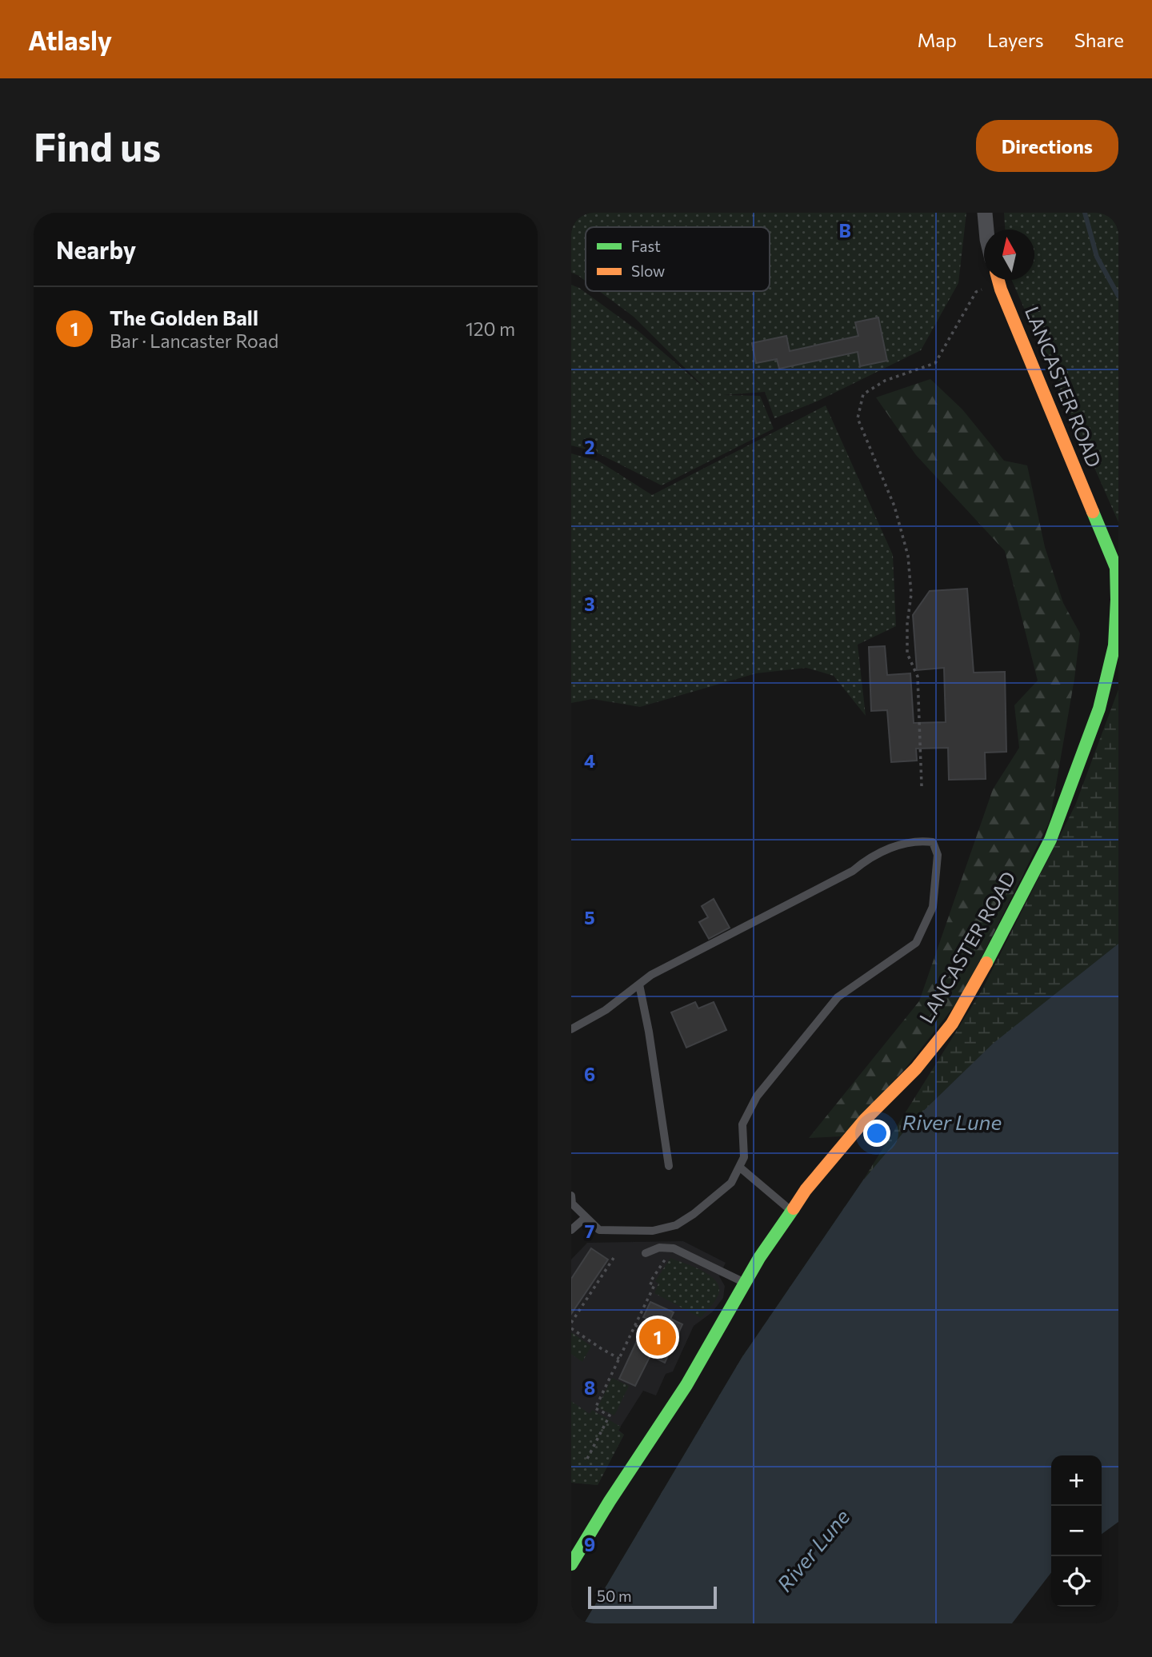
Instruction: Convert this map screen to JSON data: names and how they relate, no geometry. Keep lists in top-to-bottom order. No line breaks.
{"streets":{"street":["LANCASTER ROAD"]},"water":["River Lune"],"legend":["Fast","Slow"],"scale_bar":"50 m","north":"top","page":{"header":"Atlasly","nav":["Map","Layers","Share"],"buttons":"Directions","title":"Find us","heading":"Nearby","list":[{"mark":"1","name":"The Golden Ball","note":"Bar · Lancaster Road","value":"120 m"}],"pins":"1","map_buttons":["+","−"],"scale":"50 m"},"grid":{"columns":["B"],"rows":["2","3","4","5","6","7","8","9"]}}
